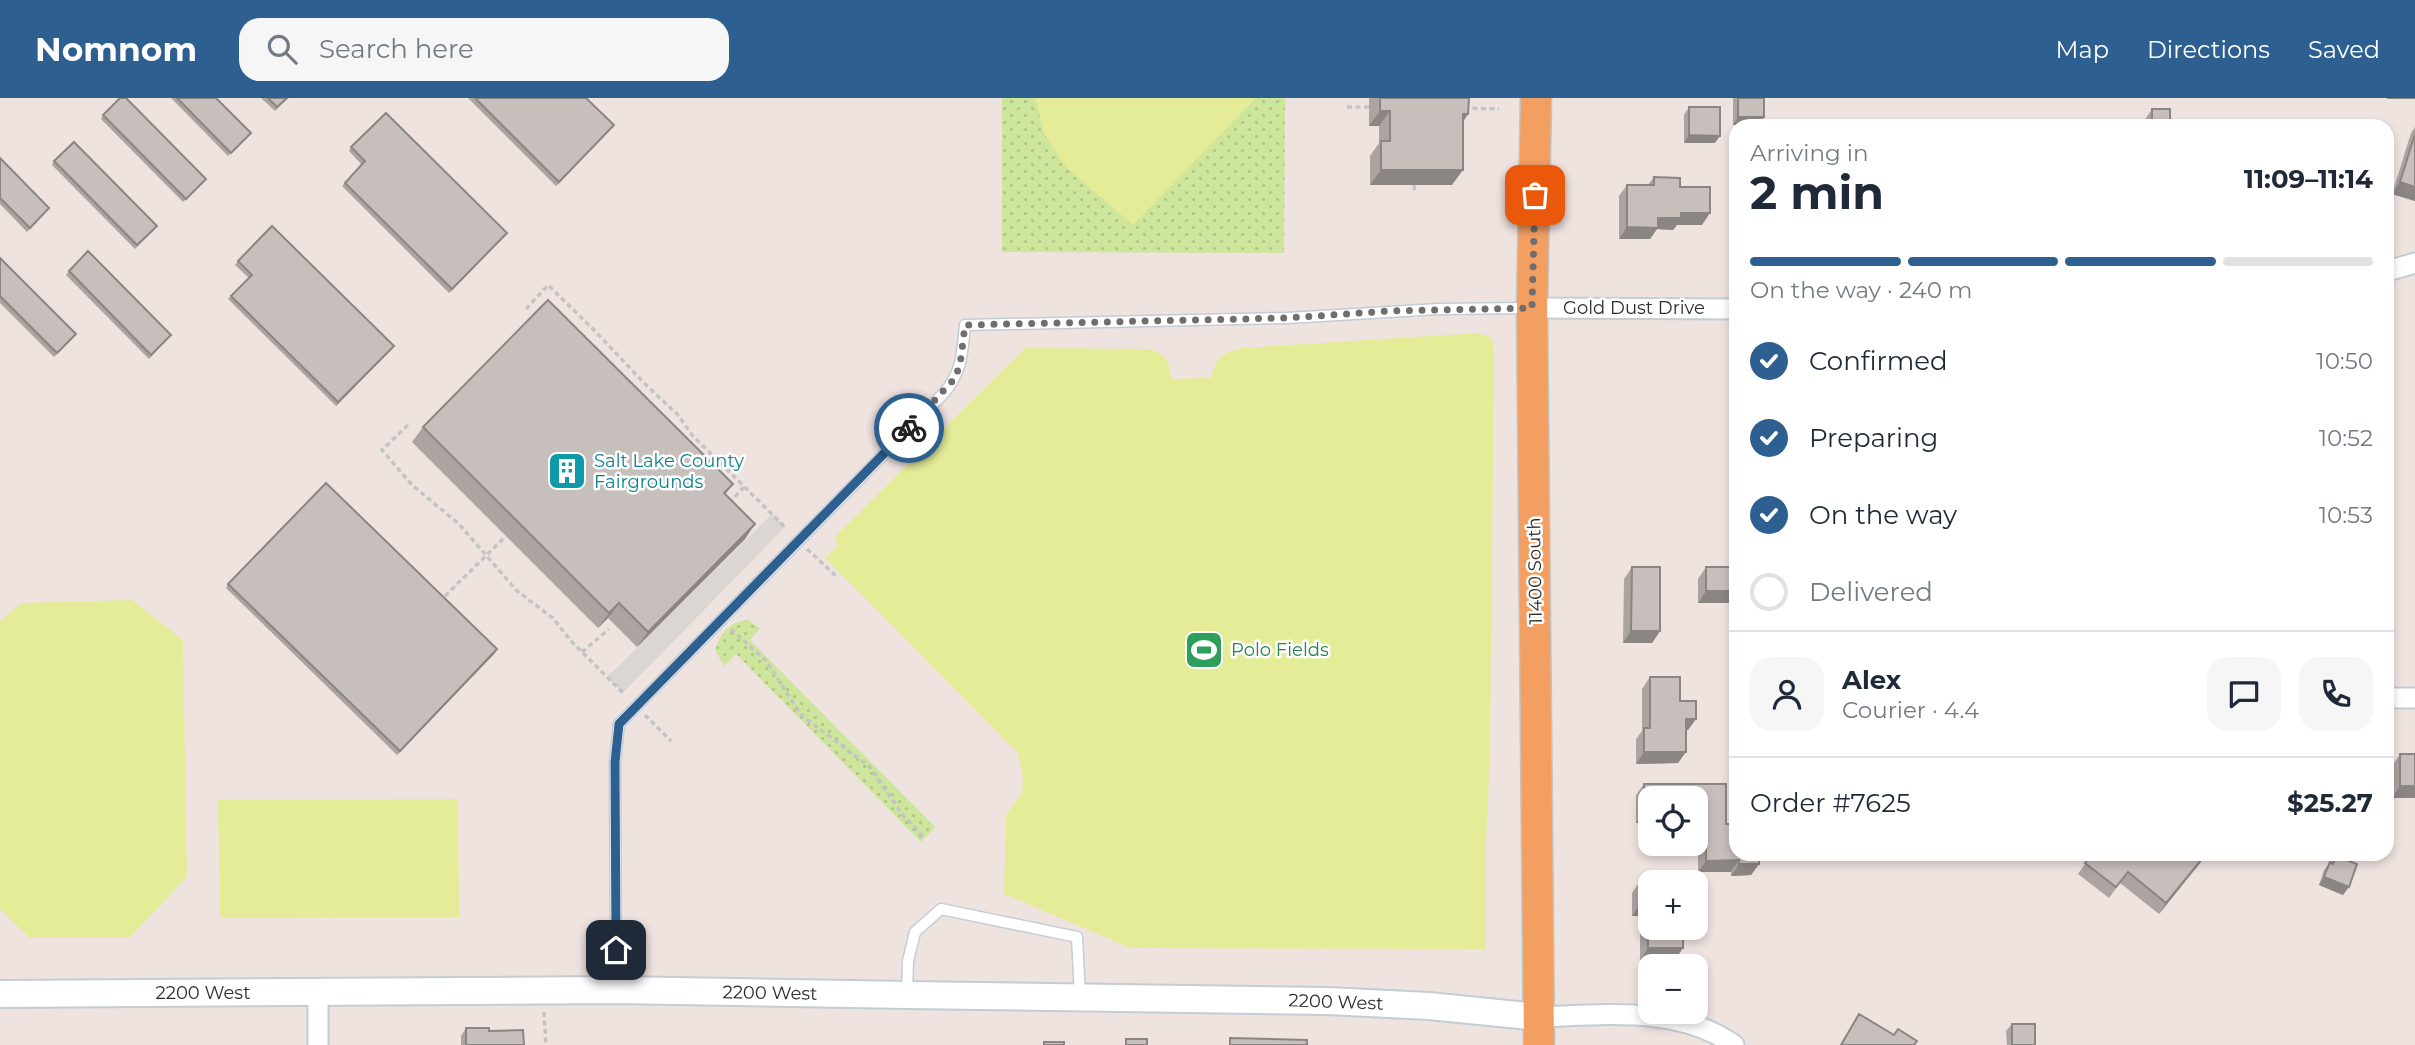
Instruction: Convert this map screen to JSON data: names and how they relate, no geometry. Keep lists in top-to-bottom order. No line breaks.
{"streets":{"main road":["11400 South"],"street":["Gold Dust Drive","2200 West"]},"crossings":[["Gold Dust Drive","11400 South"],["11400 South","2200 West"]],"places":{"building":["Salt Lake County Fairgrounds"],"sports":["Polo Fields"]},"page":{"header":"Nomnom","search":"Search here","nav":["Map","Directions","Saved"],"heading":["2 min","Arriving in","11:09–11:14"],"panel":["Alex","Courier · 4.4","Order #7625","$25.27"],"bar":"On the way · 240 m","list":[["Confirmed","10:50"],["Preparing","10:52"],["On the way","10:53"],"Delivered"],"map_buttons":["+","−"]}}
